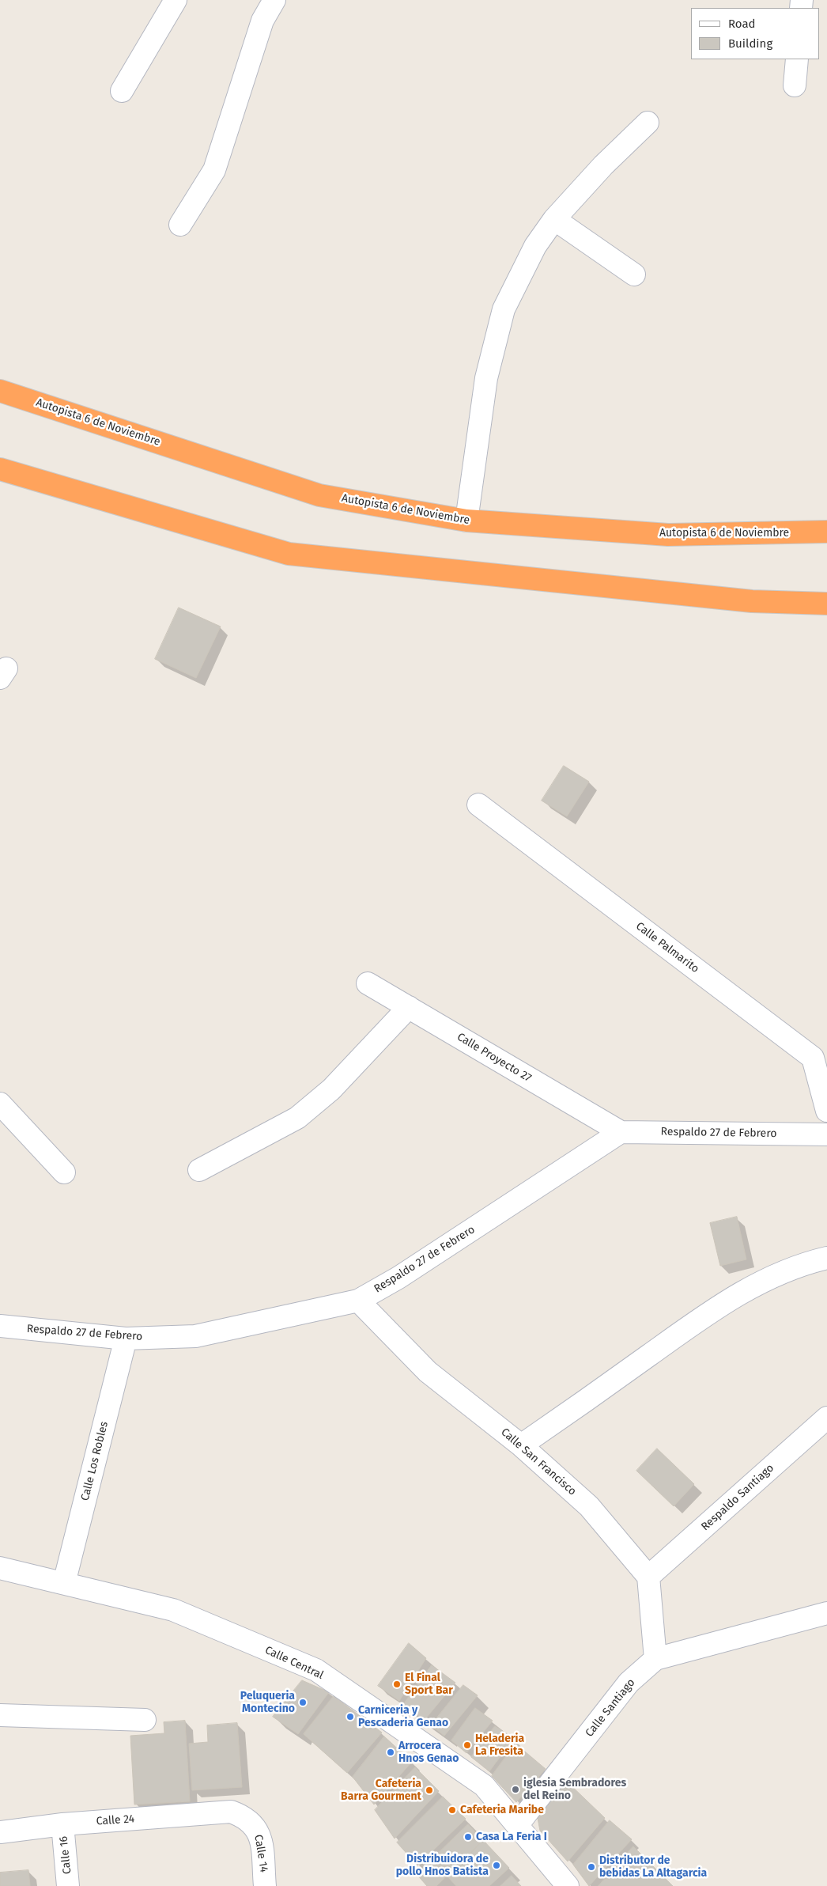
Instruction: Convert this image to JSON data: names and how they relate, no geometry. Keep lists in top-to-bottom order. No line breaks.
{"streets":{"highway":["Autopista 6 de Noviembre"],"street":["Calle Palmarito","Calle Proyecto 27","Respaldo 27 de Febrero","Calle Los Robles","Calle San Francisco","Respaldo Santiago","Calle Central","Calle Santiago","Calle 24","Calle 14","Calle 16"]},"crossings":[["Calle Proyecto 27","Respaldo 27 de Febrero"],["Respaldo 27 de Febrero","Calle Los Robles"],["Respaldo 27 de Febrero","Calle San Francisco"],["Calle Los Robles","Calle Central"],["Calle San Francisco","Respaldo Santiago"],["Calle Central","Calle Santiago"],["Calle 24","Calle 14"],["Calle 24","Calle 16"]],"places":["El Final Sport Bar","Peluqueria Montecino","Carniceria y Pescaderia Genao","Heladeria La Fresita","Arrocera Hnos Genao","iglesia Sembradores del Reino","Cafeteria Barra Gourment","Cafeteria Maribe","Casa La Feria I","Distribuidora de pollo Hnos Batista","Distributor de bebidas La Altagarcia"],"legend":["Road","Building"]}
